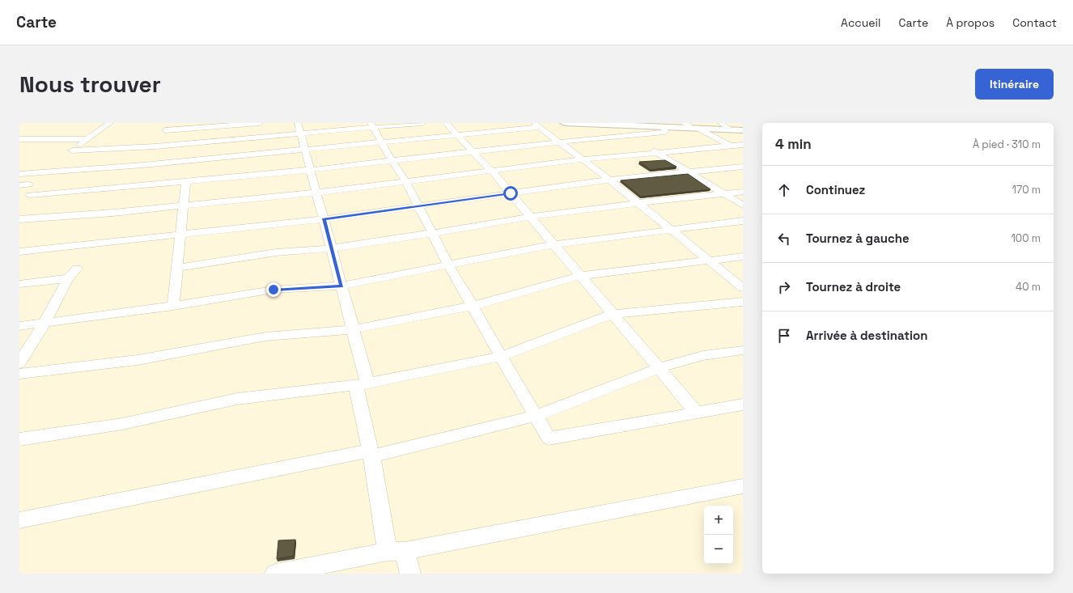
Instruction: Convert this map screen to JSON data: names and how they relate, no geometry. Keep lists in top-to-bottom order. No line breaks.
{"page":{"header":"Carte","nav":["Accueil","Carte","À propos","Contact"],"buttons":"Itinéraire","title":"Nous trouver","heading":["4 min","À pied · 310 m"],"list":[["Continuez","170 m"],["Tournez à gauche","100 m"],["Tournez à droite","40 m"],"Arrivée à destination"],"map_buttons":["+","−"]}}
